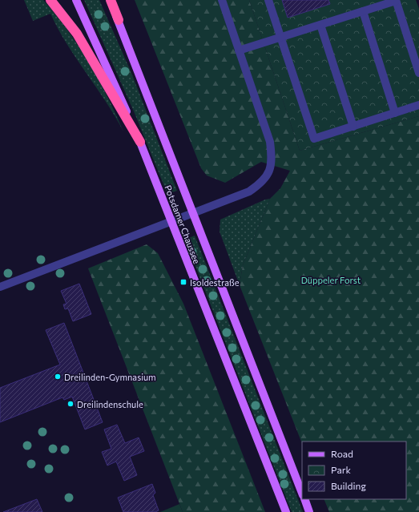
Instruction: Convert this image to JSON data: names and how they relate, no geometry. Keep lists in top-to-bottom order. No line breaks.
{"streets":{"main road":["Potsdamer Chaussee"]},"parks":["Düppeler Forst"],"places":{"transit":["Isoldestraße"],"other":["Dreilinden-Gymnasium","Dreilindenschule"]},"legend":["Road","Park","Building"]}
